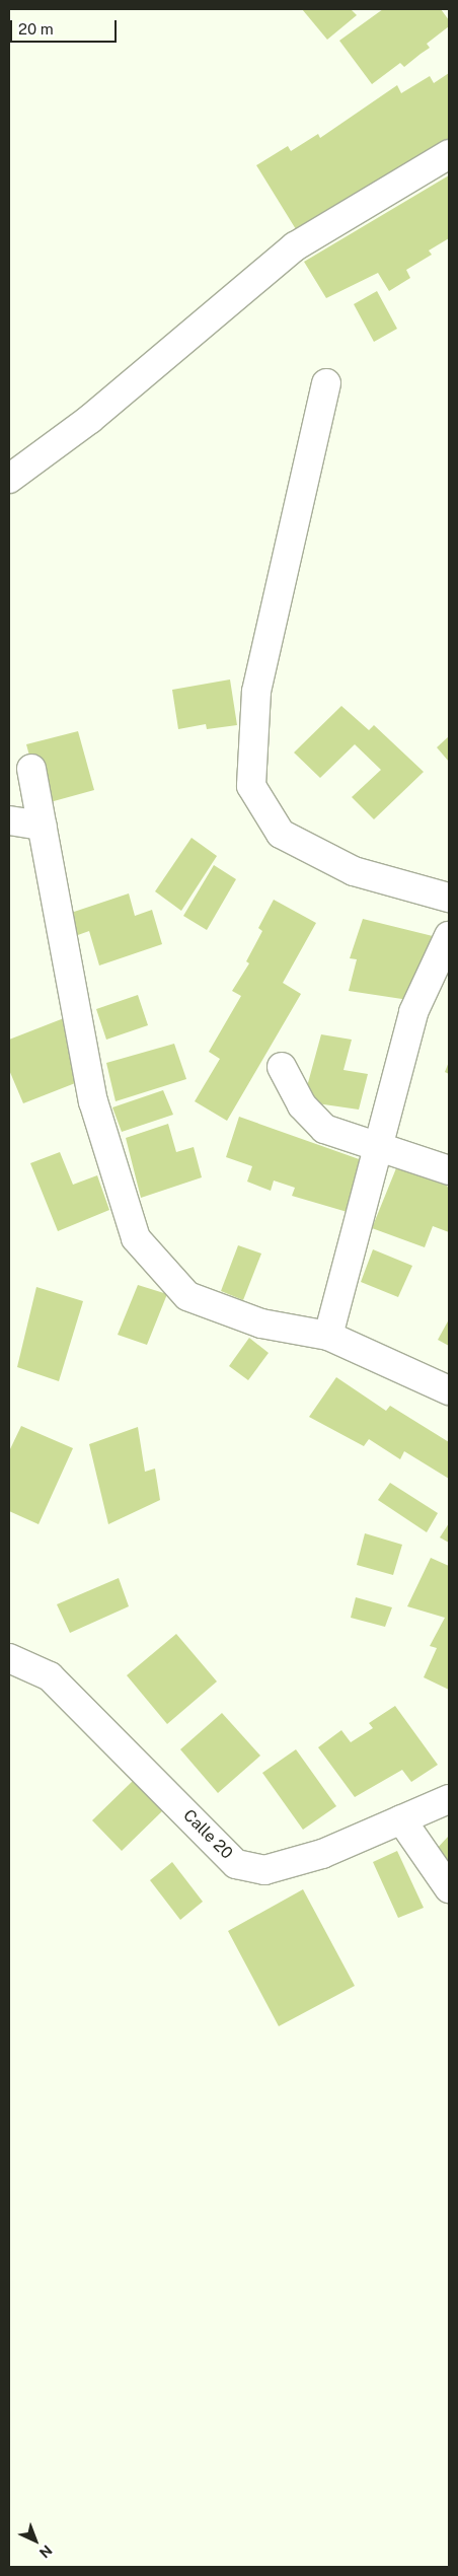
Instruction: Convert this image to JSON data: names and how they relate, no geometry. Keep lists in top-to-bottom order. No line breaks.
{"streets":{"street":["Calle 20"]},"scale_bar":"20 m","north":"bottom right"}
